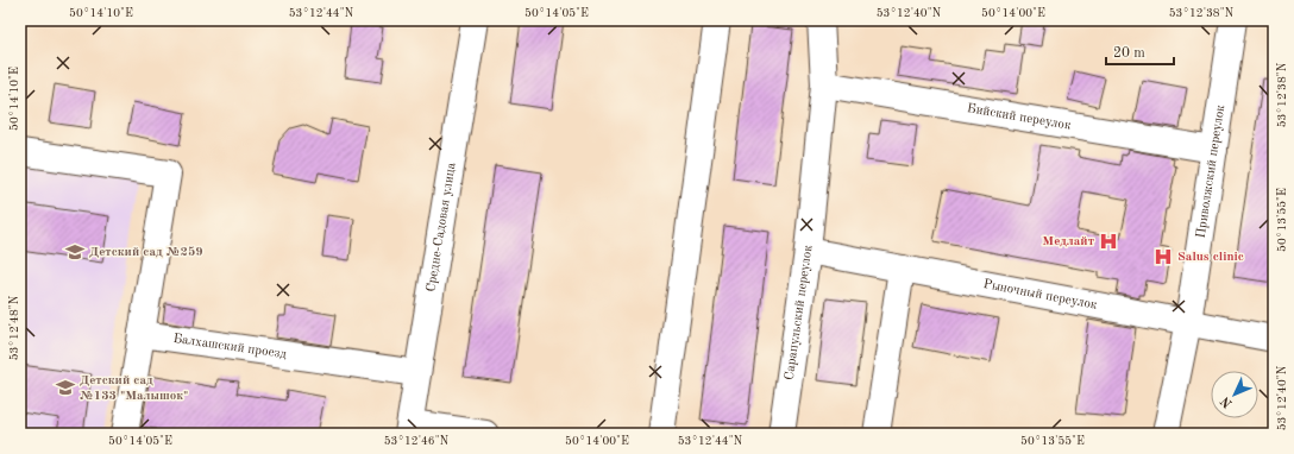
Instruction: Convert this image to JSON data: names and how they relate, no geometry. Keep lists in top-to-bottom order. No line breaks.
{"streets":{"street":["Бийский переулок","Приволжский переулок","Средне-Садовая улица","Рыночный переулок","Сарапульский переулок","Балхашский проезд"]},"crossings":[["Бийский переулок","Приволжский переулок"],["Бийский переулок","Сарапульский переулок"],["Приволжский переулок","Рыночный переулок"],["Средне-Садовая улица","Балхашский проезд"],["Рыночный переулок","Сарапульский переулок"]],"places":{"hospital":["Медлайт","Salus clinic"],"school or university":["Детский сад №259","Детский сад №133 \"Малышок\""]},"scale_bar":"20 m","north":"bottom left","coordinates":["50°14'10\"E","53°12'44\"N","50°14'05\"E","53°12'40\"N","50°14'00\"E","53°12'38\"N","50°13'55\"E","53°12'48\"N","53°12'46\"N"]}
